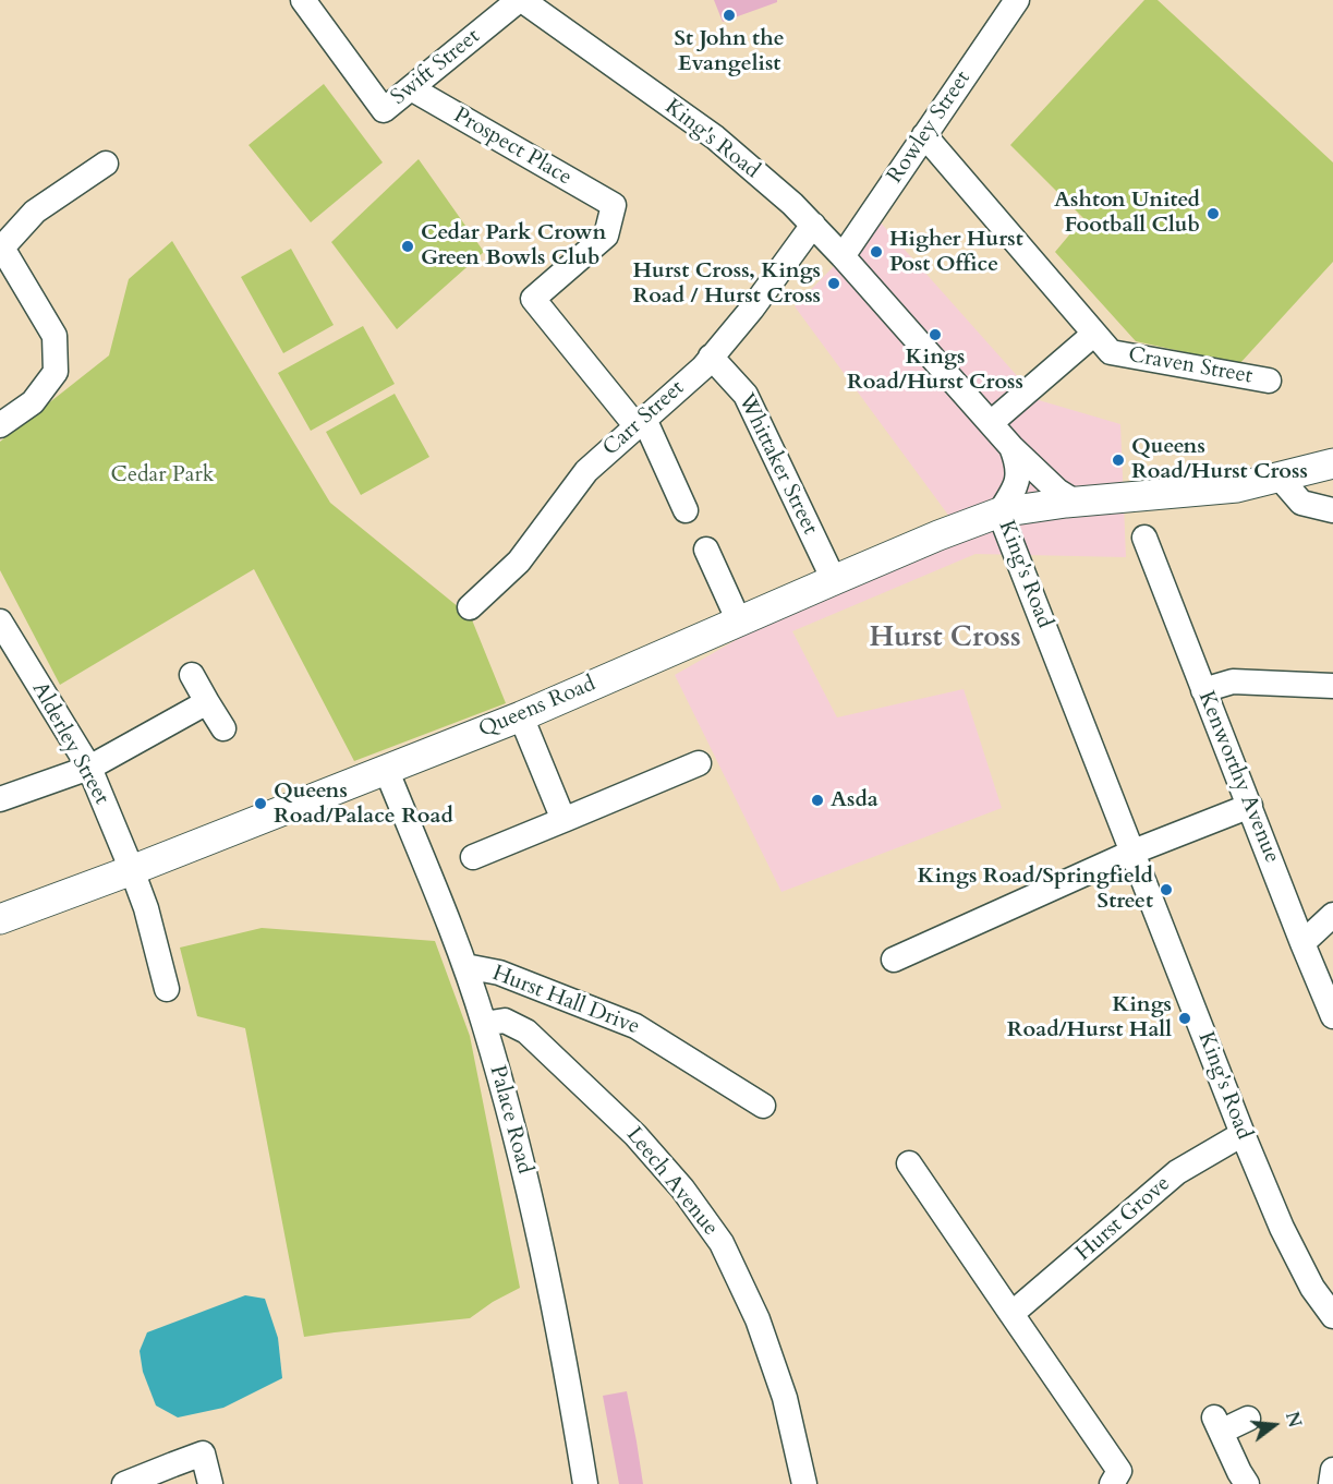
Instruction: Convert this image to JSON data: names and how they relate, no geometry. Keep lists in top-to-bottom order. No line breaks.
{"streets":{"main road":["Queens Road"],"street":["Swift Street","Rowley Street","King's Road","Prospect Place","Craven Street","Carr Street","Whittaker Street","Alderley Street","Kenworthy Avenue","Hurst Hall Drive","Palace Road","Leech Avenue","Hurst Grove"]},"crossings":[["Swift Street","King's Road"],["Swift Street","Prospect Place"],["Rowley Street","King's Road"],["King's Road","Carr Street"],["King's Road","Queens Road"],["King's Road","Hurst Grove"],["Prospect Place","Carr Street"],["Carr Street","Whittaker Street"],["Whittaker Street","Queens Road"],["Queens Road","Alderley Street"],["Queens Road","Palace Road"],["Hurst Hall Drive","Palace Road"],["Palace Road","Leech Avenue"]],"districts":["Hurst Cross"],"parks":["Cedar Park"],"places":["St John the Evangelist","Ashton United Football Club","Cedar Park Crown Green Bowls Club","Higher Hurst Post Office","Hurst Cross, Kings Road / Hurst Cross","Kings Road/Hurst Cross","Queens Road/Hurst Cross","Asda","Queens Road/Palace Road","Kings Road/Springfield Street","Kings Road/Hurst Hall"],"north":"right"}
